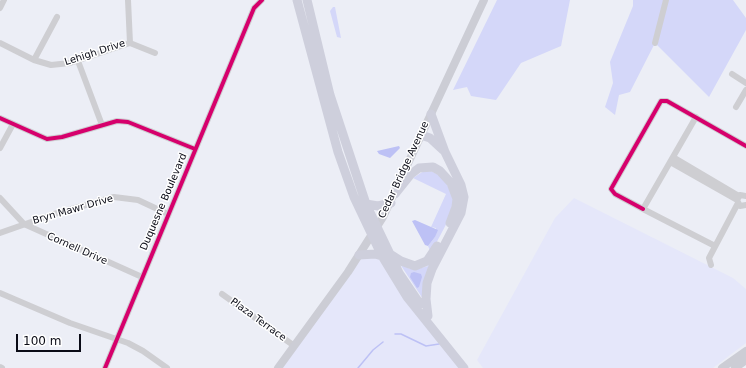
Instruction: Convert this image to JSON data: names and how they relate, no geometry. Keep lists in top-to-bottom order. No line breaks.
{"streets":{"main road":["Cedar Bridge Avenue"],"street":["Lehigh Drive","Duquesne Boulevard","Bryn Mawr Drive","Cornell Drive","Plaza Terrace"]},"crossings":[["Cedar Bridge Avenue","Plaza Terrace"],["Duquesne Boulevard","Bryn Mawr Drive"],["Duquesne Boulevard","Cornell Drive"],["Bryn Mawr Drive","Cornell Drive"]],"scale_bar":"100 m"}
